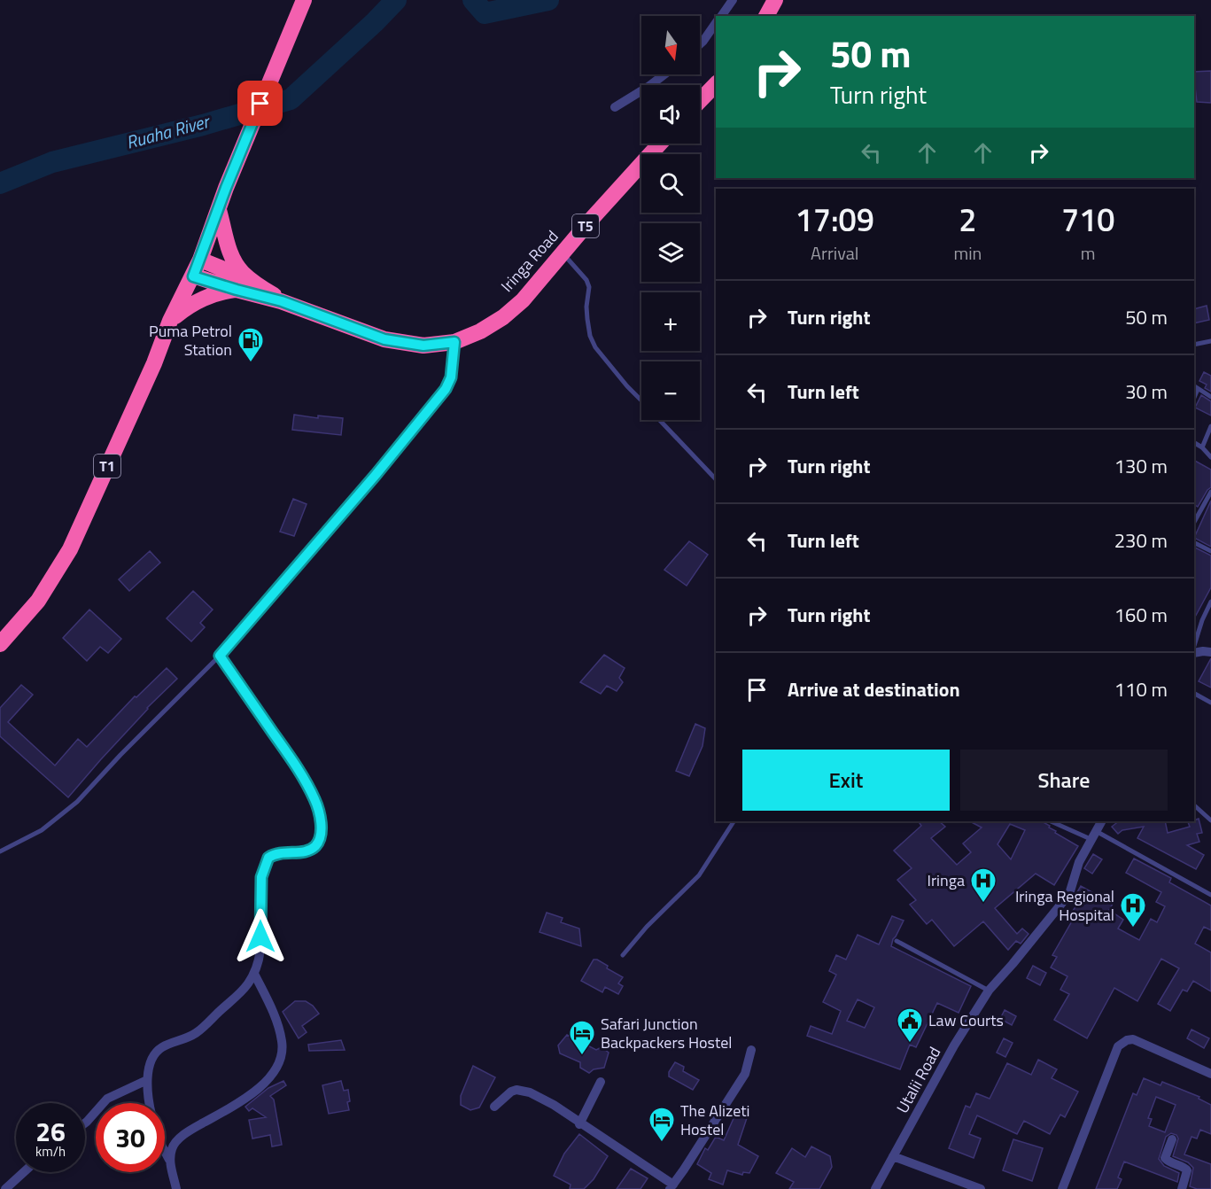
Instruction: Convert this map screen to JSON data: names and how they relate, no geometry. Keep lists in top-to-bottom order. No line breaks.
{"streets":{"highway":["T5","Iringa Road","T1"],"street":["Utalii Road"]},"crossings":[["T5","Iringa Road"],["T5","T1"]],"water":["Ruaha River"],"places":{"fuel station":["Puma Petrol Station"],"hospital":["Iringa","Iringa Regional Hospital"],"public building":["Law Courts"],"hotel":["Safari Junction Backpackers Hostel","The Alizeti Hostel"]},"north":"bottom","page":{"map_buttons":["+","−"],"turn":["50 m","Turn right"],"eta":["17:09","Arrival","2","min","710","m"],"list":[{"name":"Turn right","value":"50 m"},{"name":"Turn left","value":"30 m"},{"name":"Turn right","value":"130 m"},{"name":"Turn left","value":"230 m"},{"name":"Turn right","value":"160 m"},{"name":"Arrive at destination","value":"110 m"}],"buttons":["Exit","Share"],"speed":"26 km/h","limit":"30"}}
